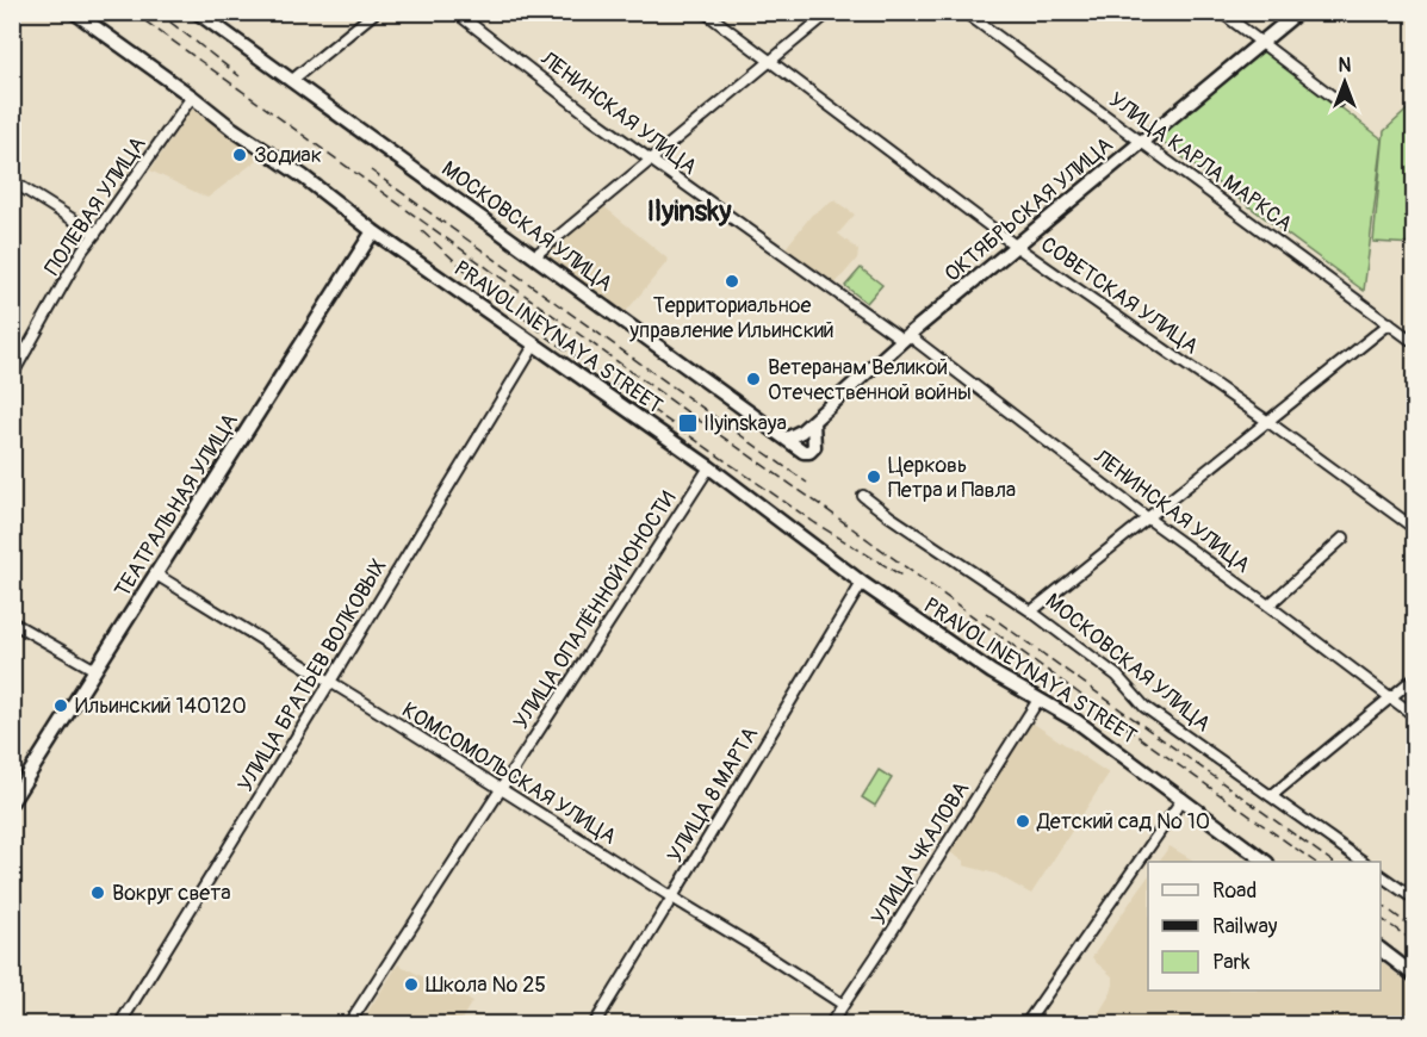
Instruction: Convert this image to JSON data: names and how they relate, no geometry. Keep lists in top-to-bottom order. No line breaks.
{"streets":{"main road":["ОКТЯБРЬСКАЯ УЛИЦА","МОСКОВСКАЯ УЛИЦА","PRAVOLINEYNAYA STREET","ТЕАТРАЛЬНАЯ УЛИЦА"],"street":["ЛЕНИНСКАЯ УЛИЦА","УЛИЦА КАРЛА МАРКСА","ПОЛЕВАЯ УЛИЦА","СОВЕТСКАЯ УЛИЦА","УЛИЦА ОПАЛЁННОЙ ЮНОСТИ","УЛИЦА БРАТЬЕВ ВОЛКОВЫХ","КОМСОМОЛЬСКАЯ УЛИЦА","УЛИЦА 8 МАРТА","УЛИЦА ЧКАЛОВА"]},"crossings":[["ЛЕНИНСКАЯ УЛИЦА","ОКТЯБРЬСКАЯ УЛИЦА"],["УЛИЦА КАРЛА МАРКСА","ОКТЯБРЬСКАЯ УЛИЦА"],["ПОЛЕВАЯ УЛИЦА","PRAVOLINEYNAYA STREET"],["ОКТЯБРЬСКАЯ УЛИЦА","МОСКОВСКАЯ УЛИЦА"],["ОКТЯБРЬСКАЯ УЛИЦА","СОВЕТСКАЯ УЛИЦА"],["PRAVOLINEYNAYA STREET","ТЕАТРАЛЬНАЯ УЛИЦА"],["PRAVOLINEYNAYA STREET","УЛИЦА ОПАЛЁННОЙ ЮНОСТИ"],["PRAVOLINEYNAYA STREET","УЛИЦА БРАТЬЕВ ВОЛКОВЫХ"],["PRAVOLINEYNAYA STREET","УЛИЦА 8 МАРТА"],["PRAVOLINEYNAYA STREET","УЛИЦА ЧКАЛОВА"],["ТЕАТРАЛЬНАЯ УЛИЦА","КОМСОМОЛЬСКАЯ УЛИЦА"],["УЛИЦА ОПАЛЁННОЙ ЮНОСТИ","КОМСОМОЛЬСКАЯ УЛИЦА"],["УЛИЦА БРАТЬЕВ ВОЛКОВЫХ","КОМСОМОЛЬСКАЯ УЛИЦА"],["КОМСОМОЛЬСКАЯ УЛИЦА","УЛИЦА 8 МАРТА"],["КОМСОМОЛЬСКАЯ УЛИЦА","УЛИЦА ЧКАЛОВА"]],"districts":["Ilyinsky"],"places":{"other":["Зодиак","Территориальное управление Ильинский","Ветеранам Великой Отечественной войны","Церковь Петра и Павла","Ильинский 140120","Детский сад № 10","Вокруг света","Школа № 25"],"transit":["Ilyinskaya"]},"legend":["Road","Railway","Park"],"north":"top"}
